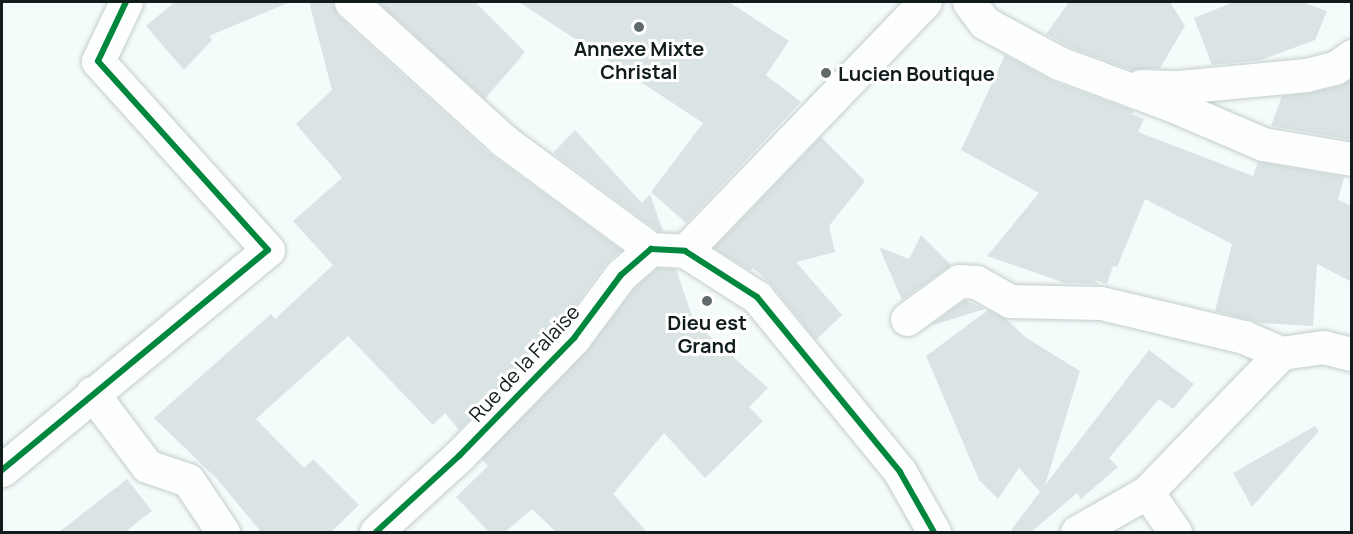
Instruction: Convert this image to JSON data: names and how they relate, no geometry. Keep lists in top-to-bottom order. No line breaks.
{"streets":{"street":["Rue de la Falaise"]},"places":["Annexe Mixte Christal","Lucien Boutique","Dieu est Grand"]}
